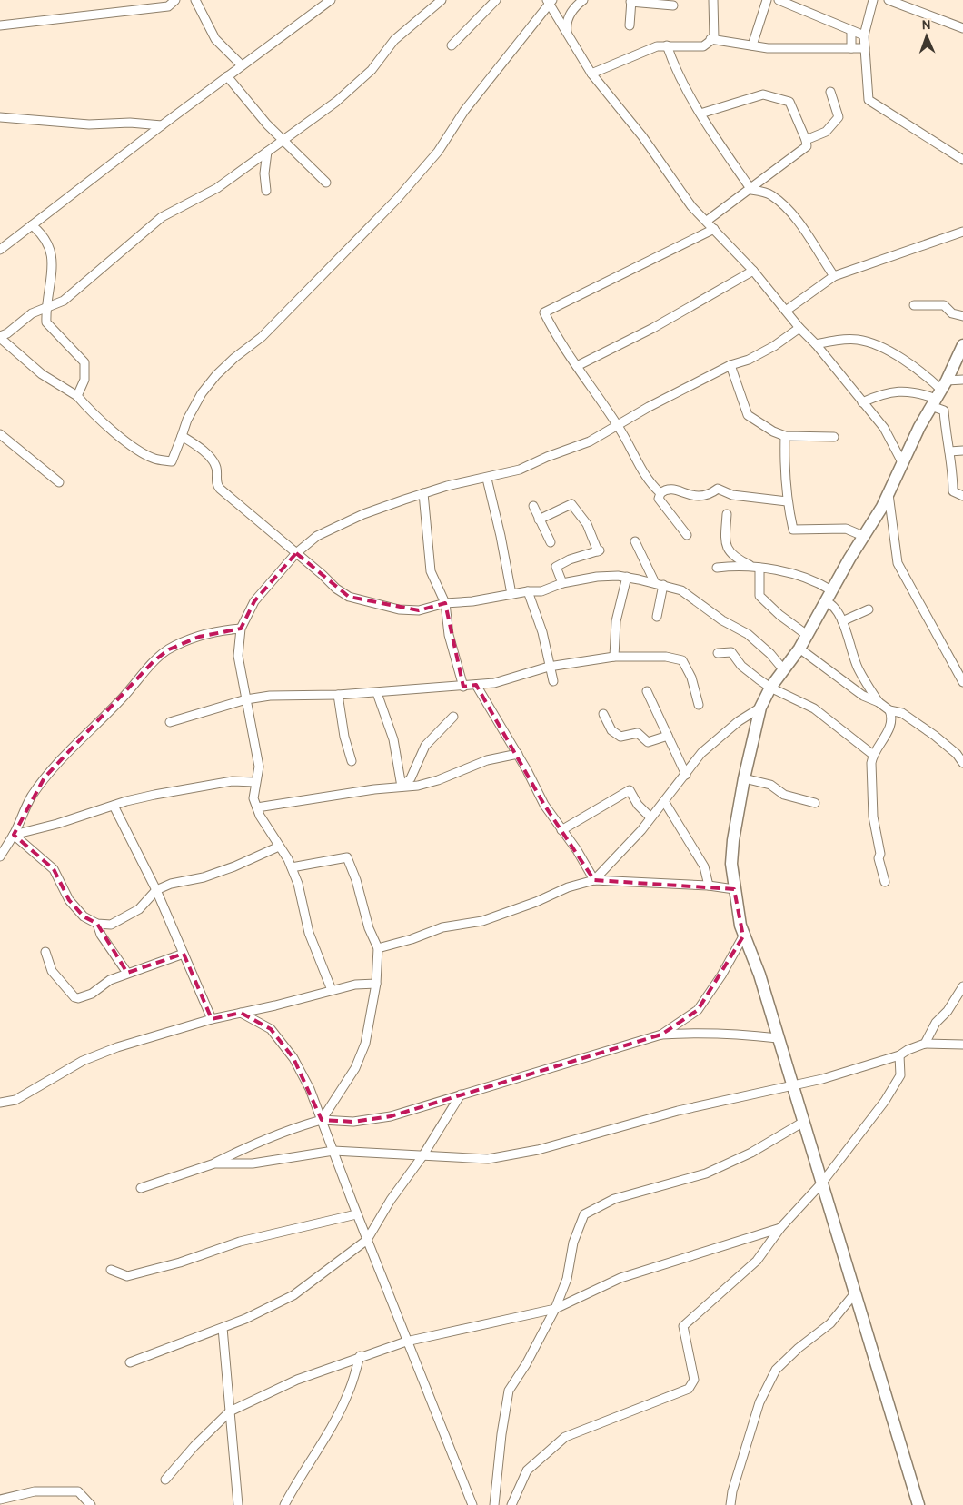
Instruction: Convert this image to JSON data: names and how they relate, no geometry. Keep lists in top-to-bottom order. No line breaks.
{"north":"top"}
